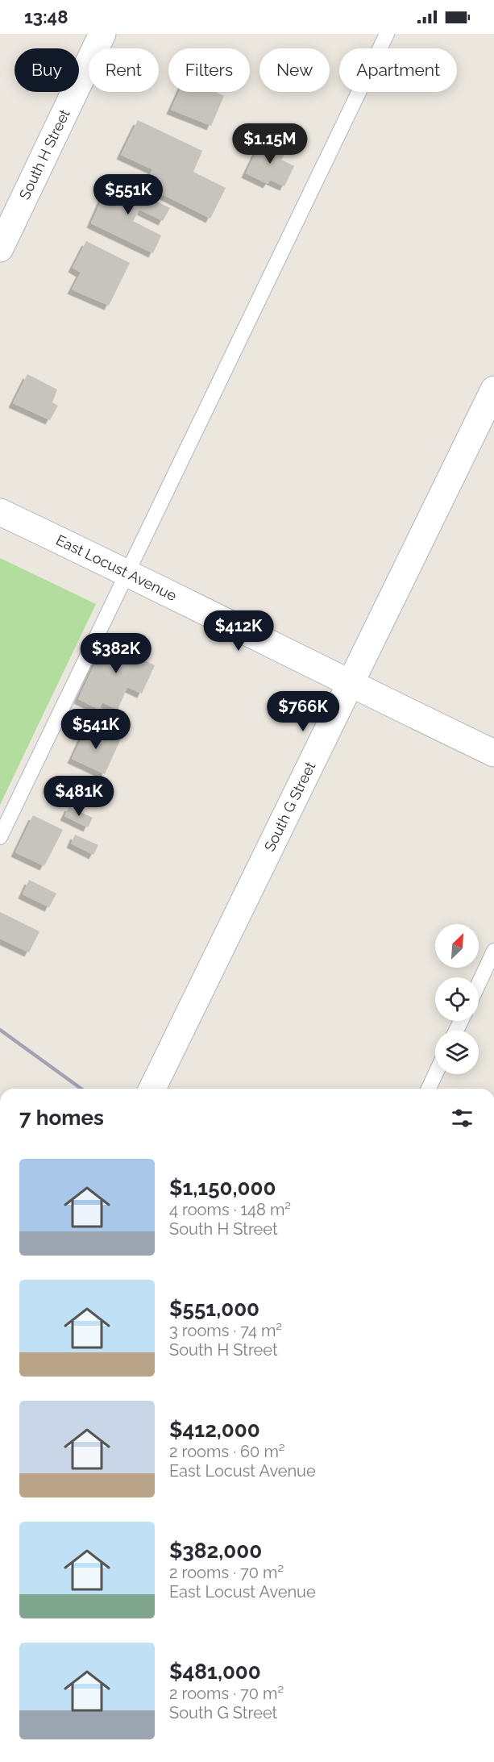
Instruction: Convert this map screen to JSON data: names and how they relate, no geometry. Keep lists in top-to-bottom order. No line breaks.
{"streets":{"street":["South H Street","East Locust Avenue","South G Street"]},"crossings":[["East Locust Avenue","South G Street"]],"north":"top right","page":{"status":"13:48","chip":["Buy","Rent","Filters","New","Apartment"],"price":["$1.15M","$551K","$412K","$382K","$766K","$541K","$481K"],"heading":"7 homes","list":[{"name":"$1,150,000","note":"4 rooms · 148 m² · South H Street"},{"name":"$551,000","note":"3 rooms · 74 m² · South H Street"},{"name":"$412,000","note":"2 rooms · 60 m² · East Locust Avenue"},{"name":"$382,000","note":"2 rooms · 70 m² · East Locust Avenue"},{"name":"$481,000","note":"2 rooms · 70 m² · South G Street"}]}}
